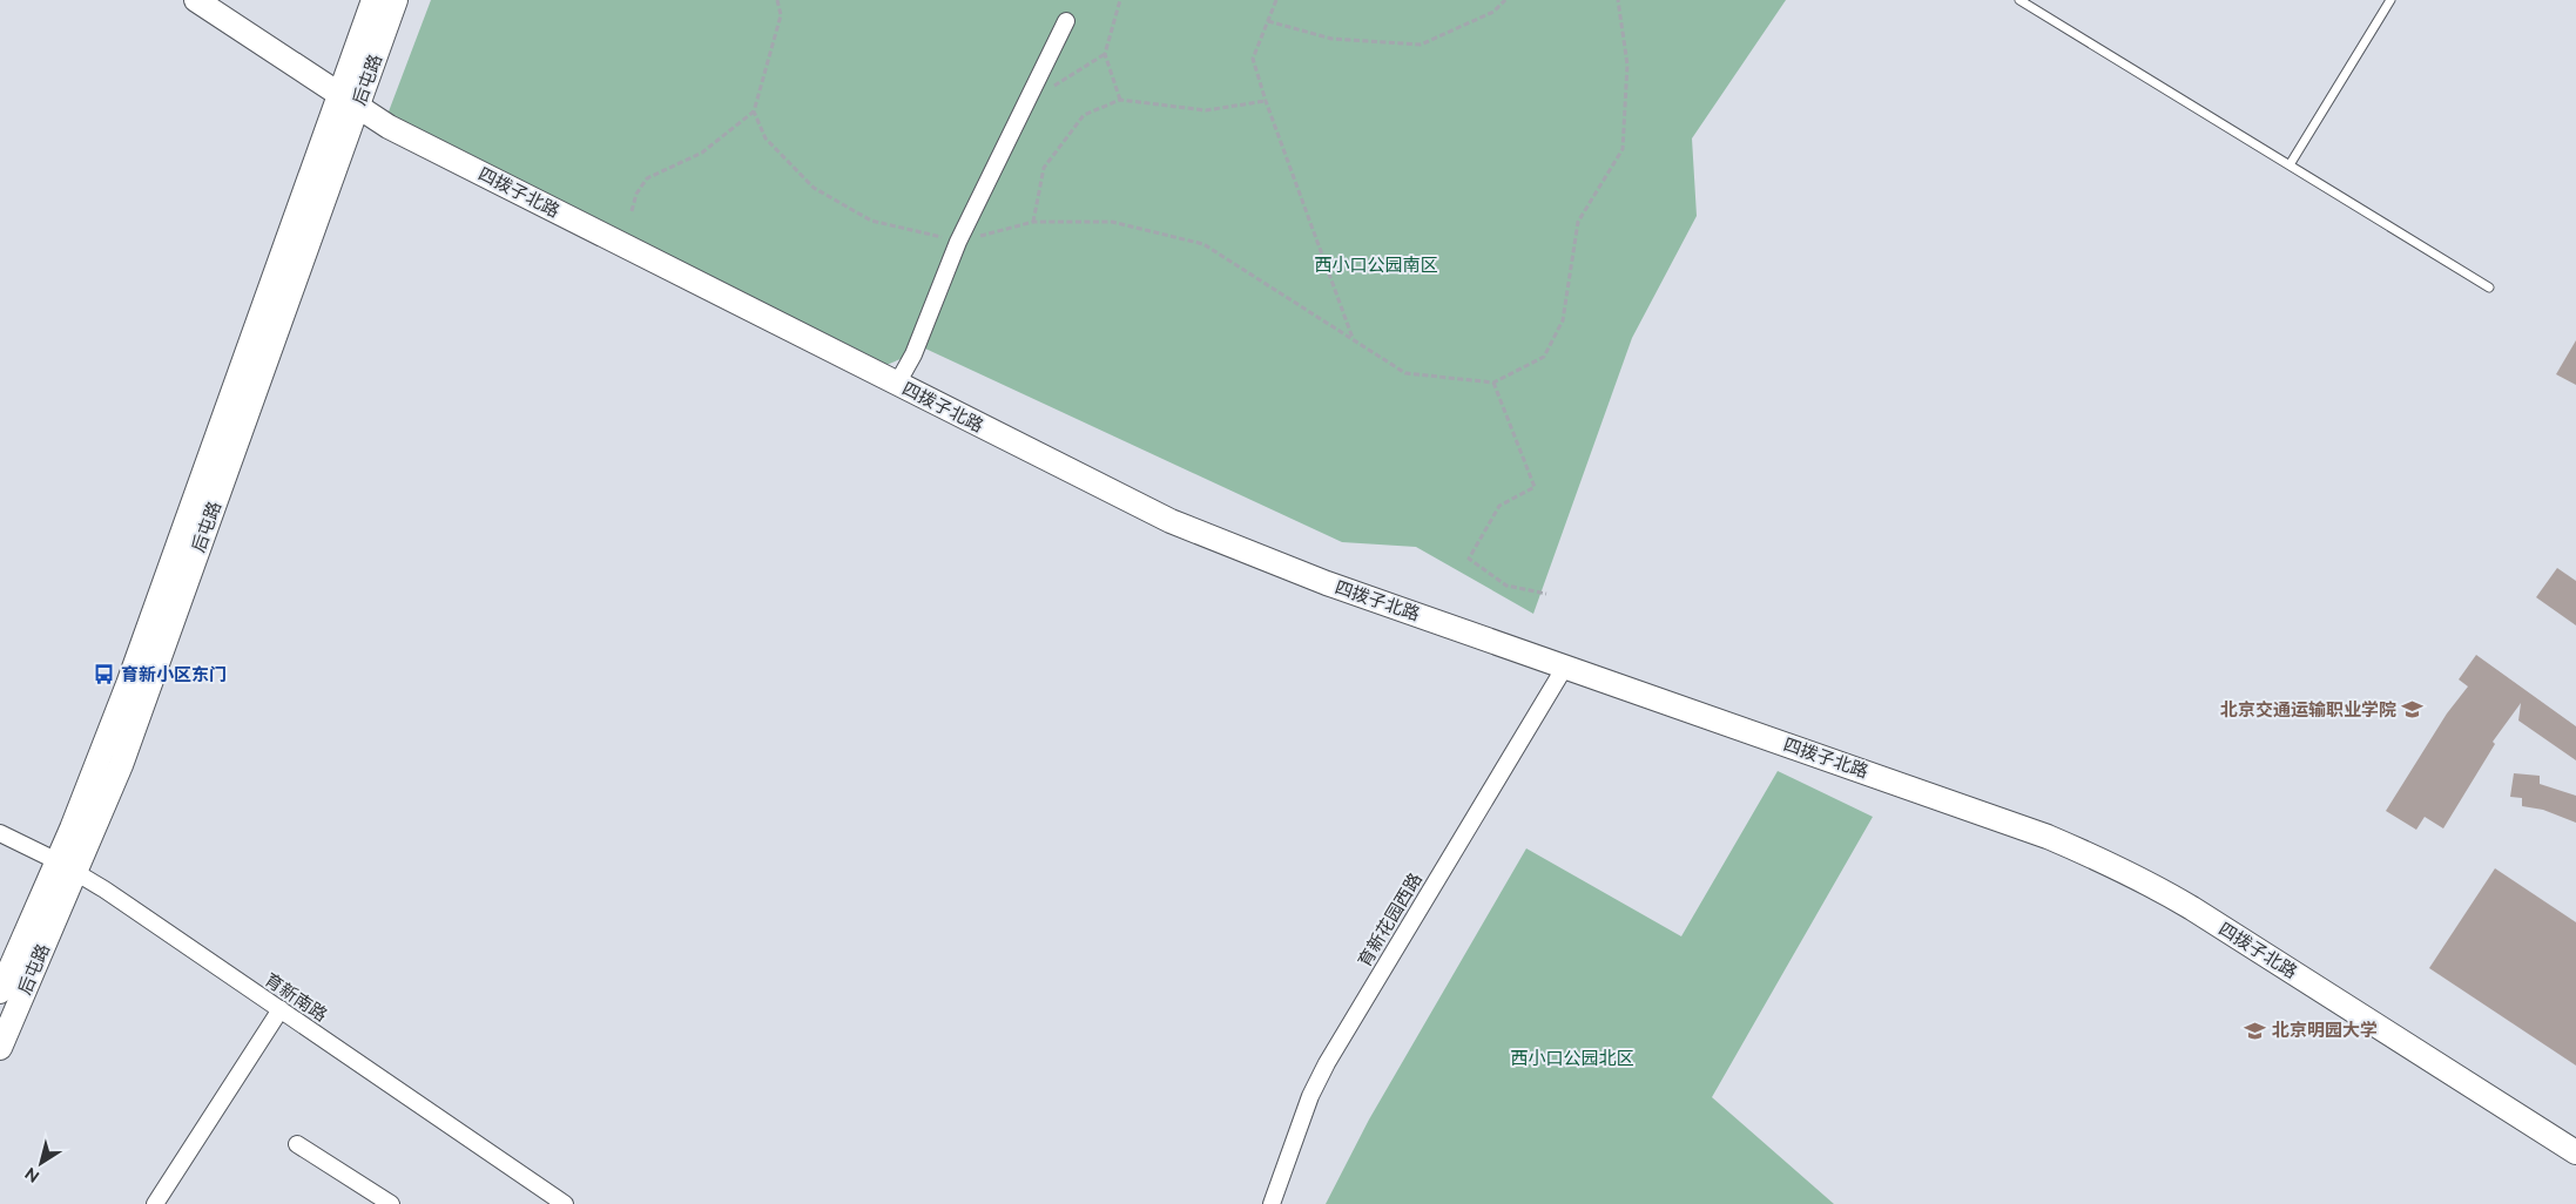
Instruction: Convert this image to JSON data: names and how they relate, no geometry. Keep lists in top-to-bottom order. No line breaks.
{"streets":{"street":["后屯路","四拨子北路","育新花园西路","育新南路"]},"crossings":[["后屯路","四拨子北路"],["后屯路","育新南路"],["四拨子北路","育新花园西路"]],"parks":["西小口公园南区","西小口公园北区"],"places":{"bus stop":["育新小区东门"],"school or university":["北京交通运输职业学院","北京明园大学"]},"north":"bottom left"}
